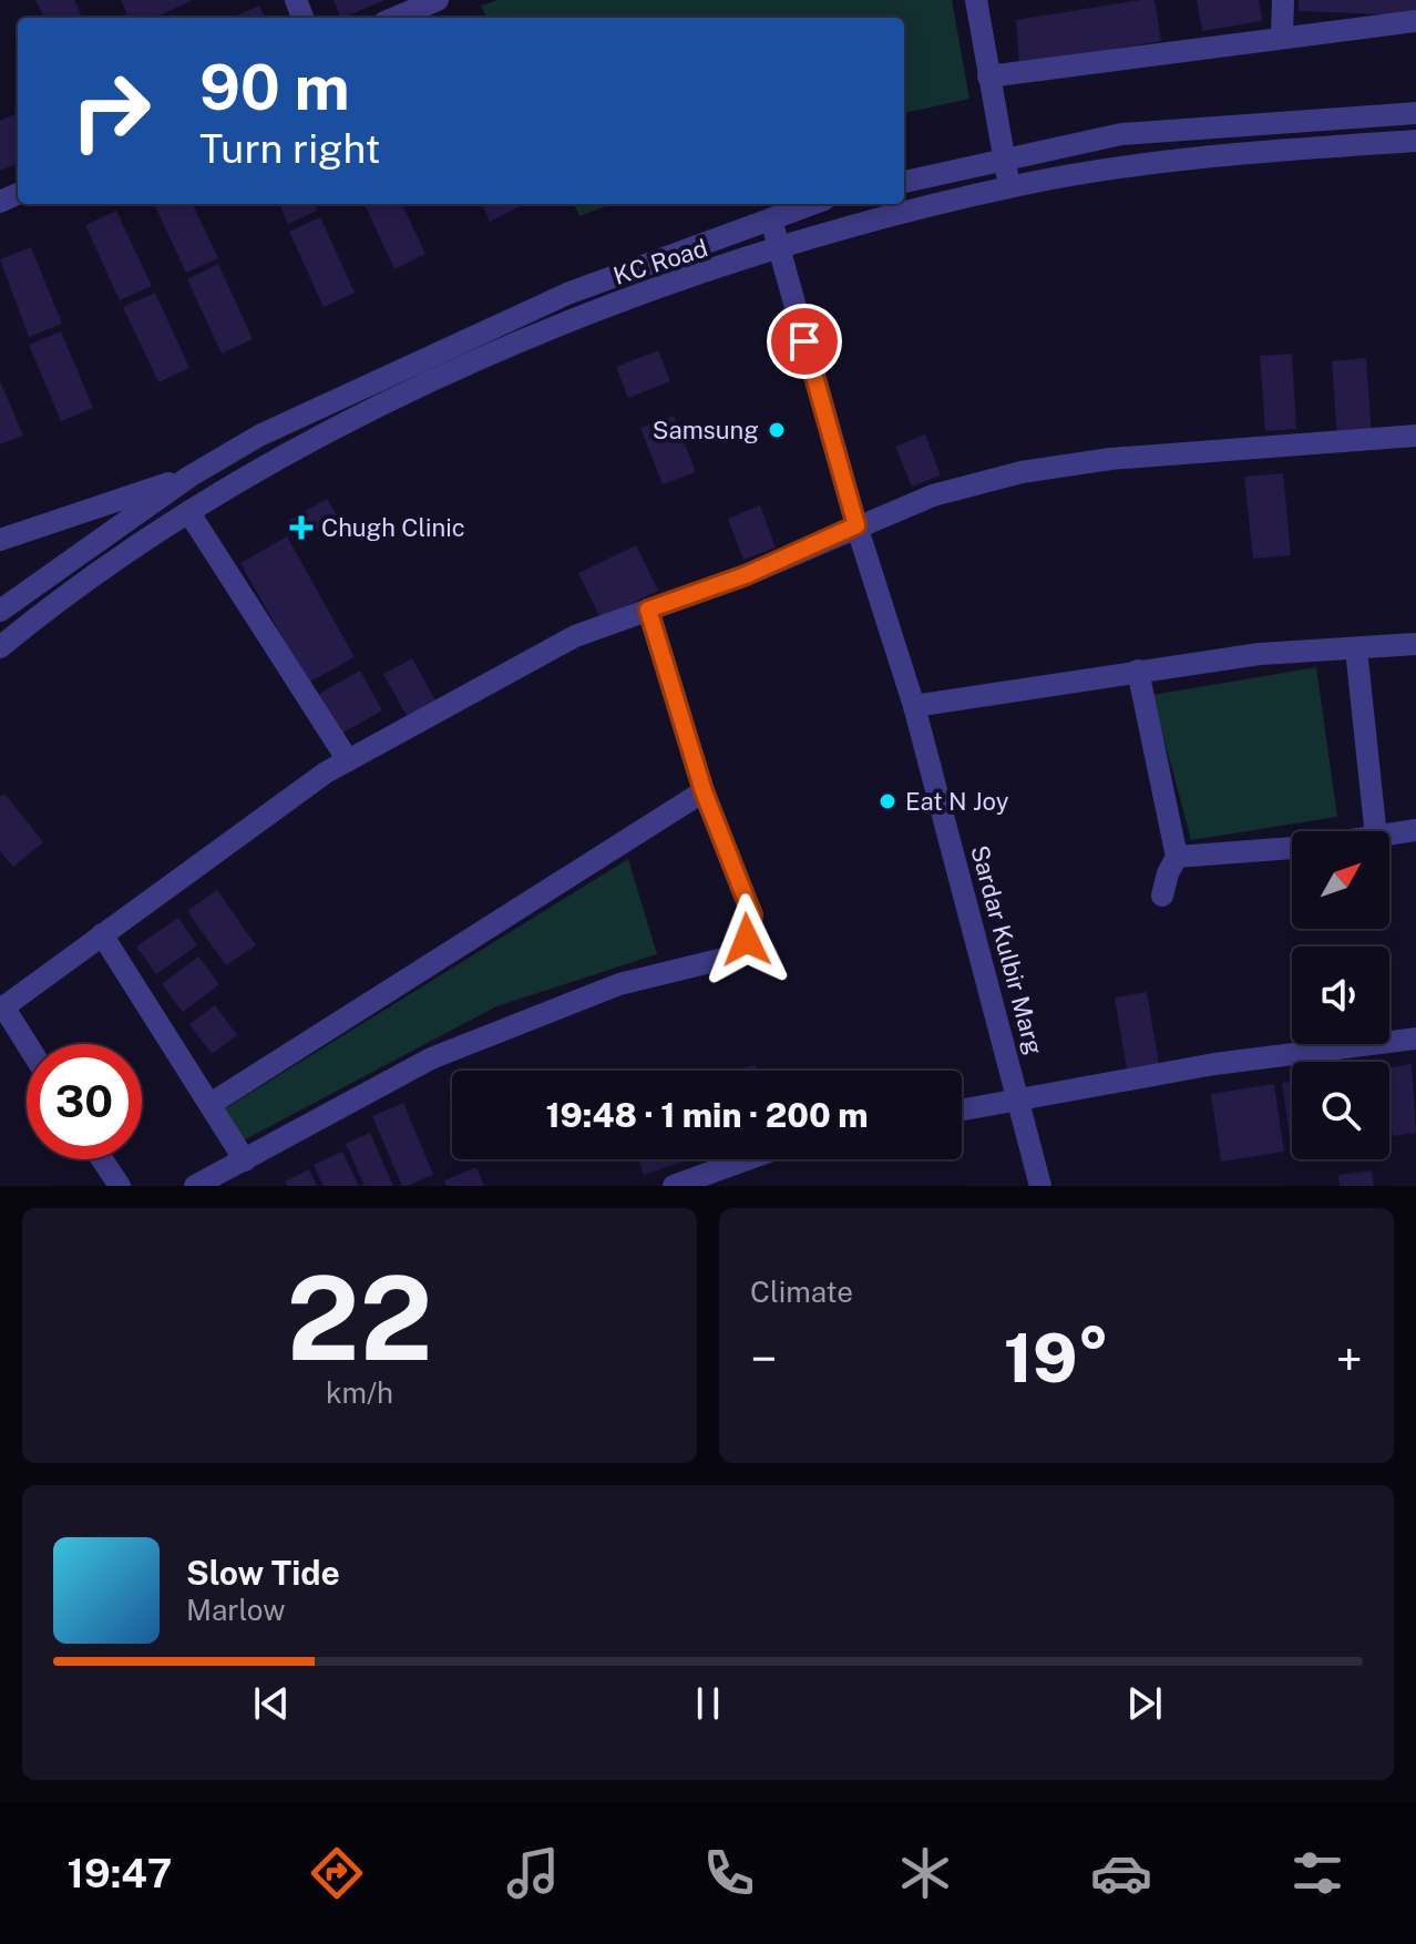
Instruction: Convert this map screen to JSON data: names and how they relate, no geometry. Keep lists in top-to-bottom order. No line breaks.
{"streets":{"street":["KC Road","Sardar Kulbir Marg"]},"crossings":[["KC Road","Sardar Kulbir Marg"]],"places":{"other":["Samsung","Eat N Joy"],"health":["Chugh Clinic"]},"north":"top right","page":{"turn":["90 m","Turn right"],"limit":"30","trip":"19:48 · 1 min · 200 m","tile":[["22","km/h"],"Climate"],"heat":["−","19°","+"],"song":["Slow Tide","Marlow"],"tabs":"19:47"}}
